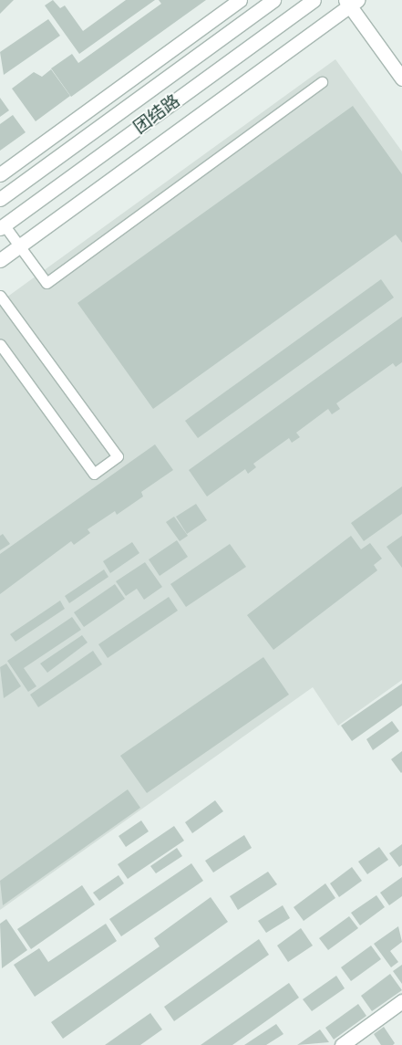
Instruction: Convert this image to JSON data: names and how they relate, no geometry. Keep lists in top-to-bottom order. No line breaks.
{"streets":{"main road":["团结路"]}}
